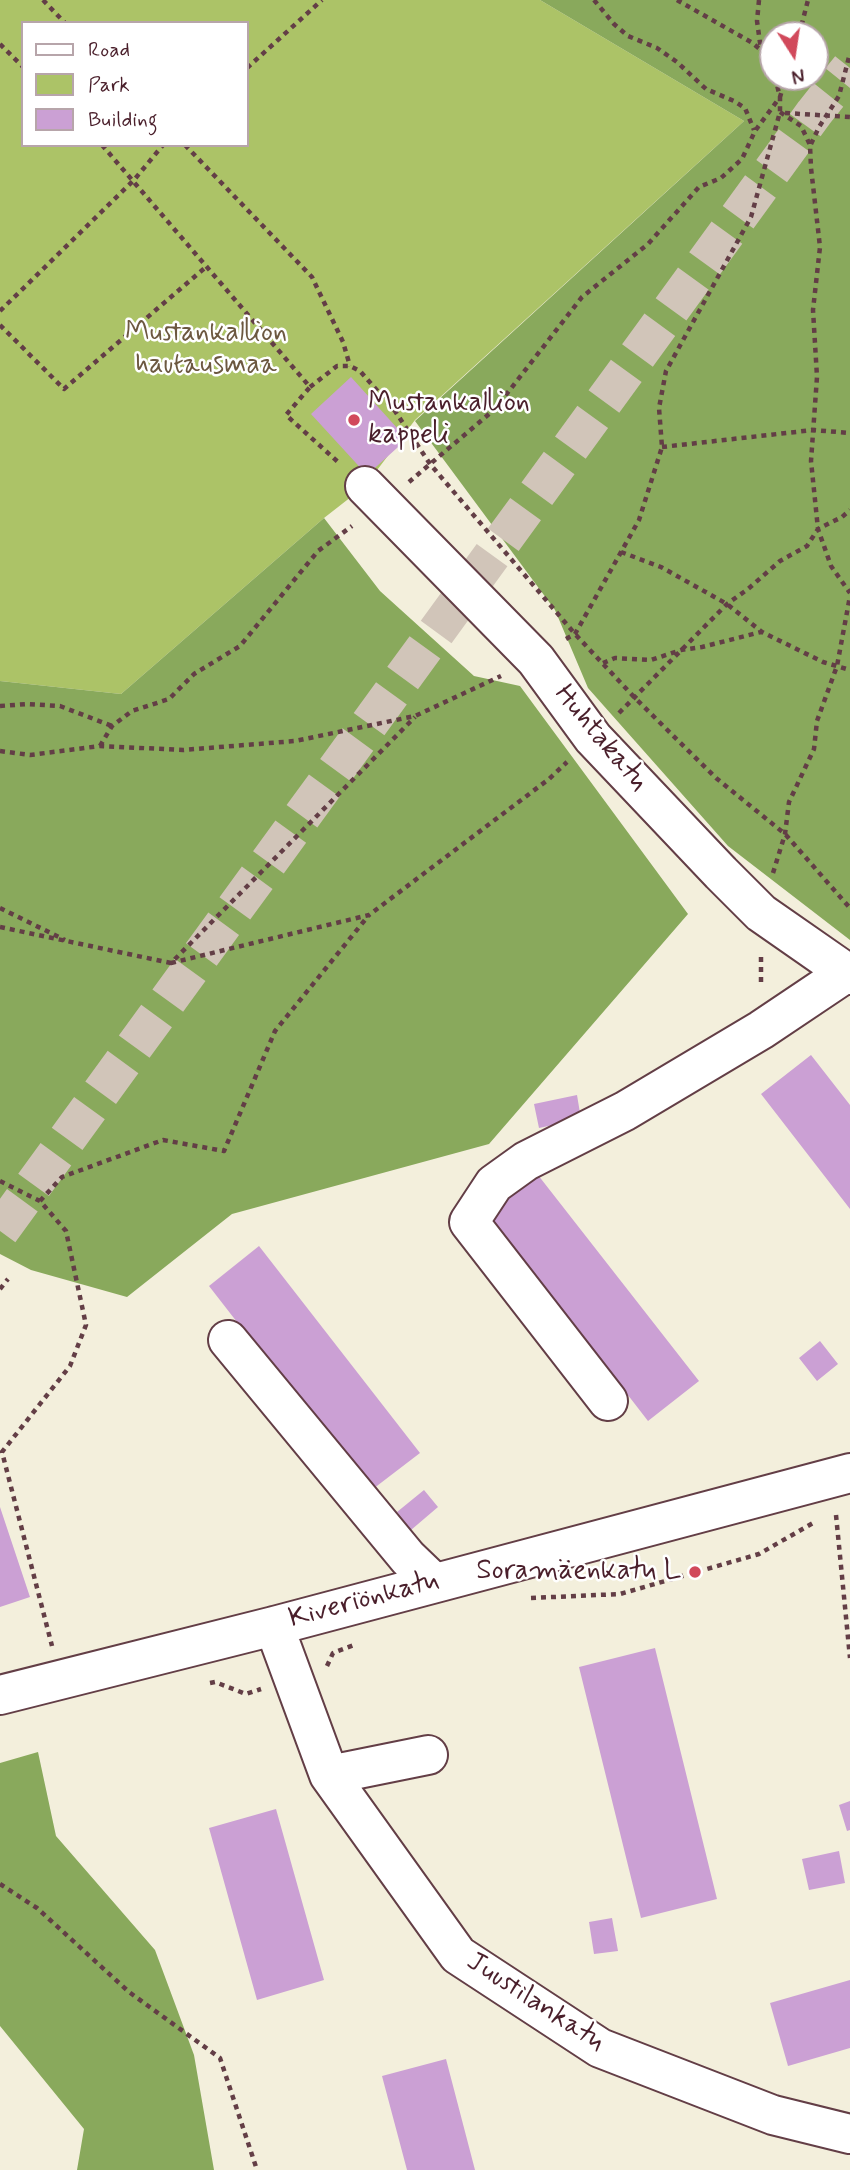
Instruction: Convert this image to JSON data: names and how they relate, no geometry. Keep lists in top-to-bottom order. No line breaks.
{"streets":{"street":["Huhtakatu","Kiveriönkatu","Juustilankatu"]},"crossings":[["Kiveriönkatu","Juustilankatu"]],"parks":["Mustankallion hautausmaa"],"places":["Mustankallion kappeli","Soramäenkatu L"],"legend":["Road","Park","Building"],"north":"bottom"}
